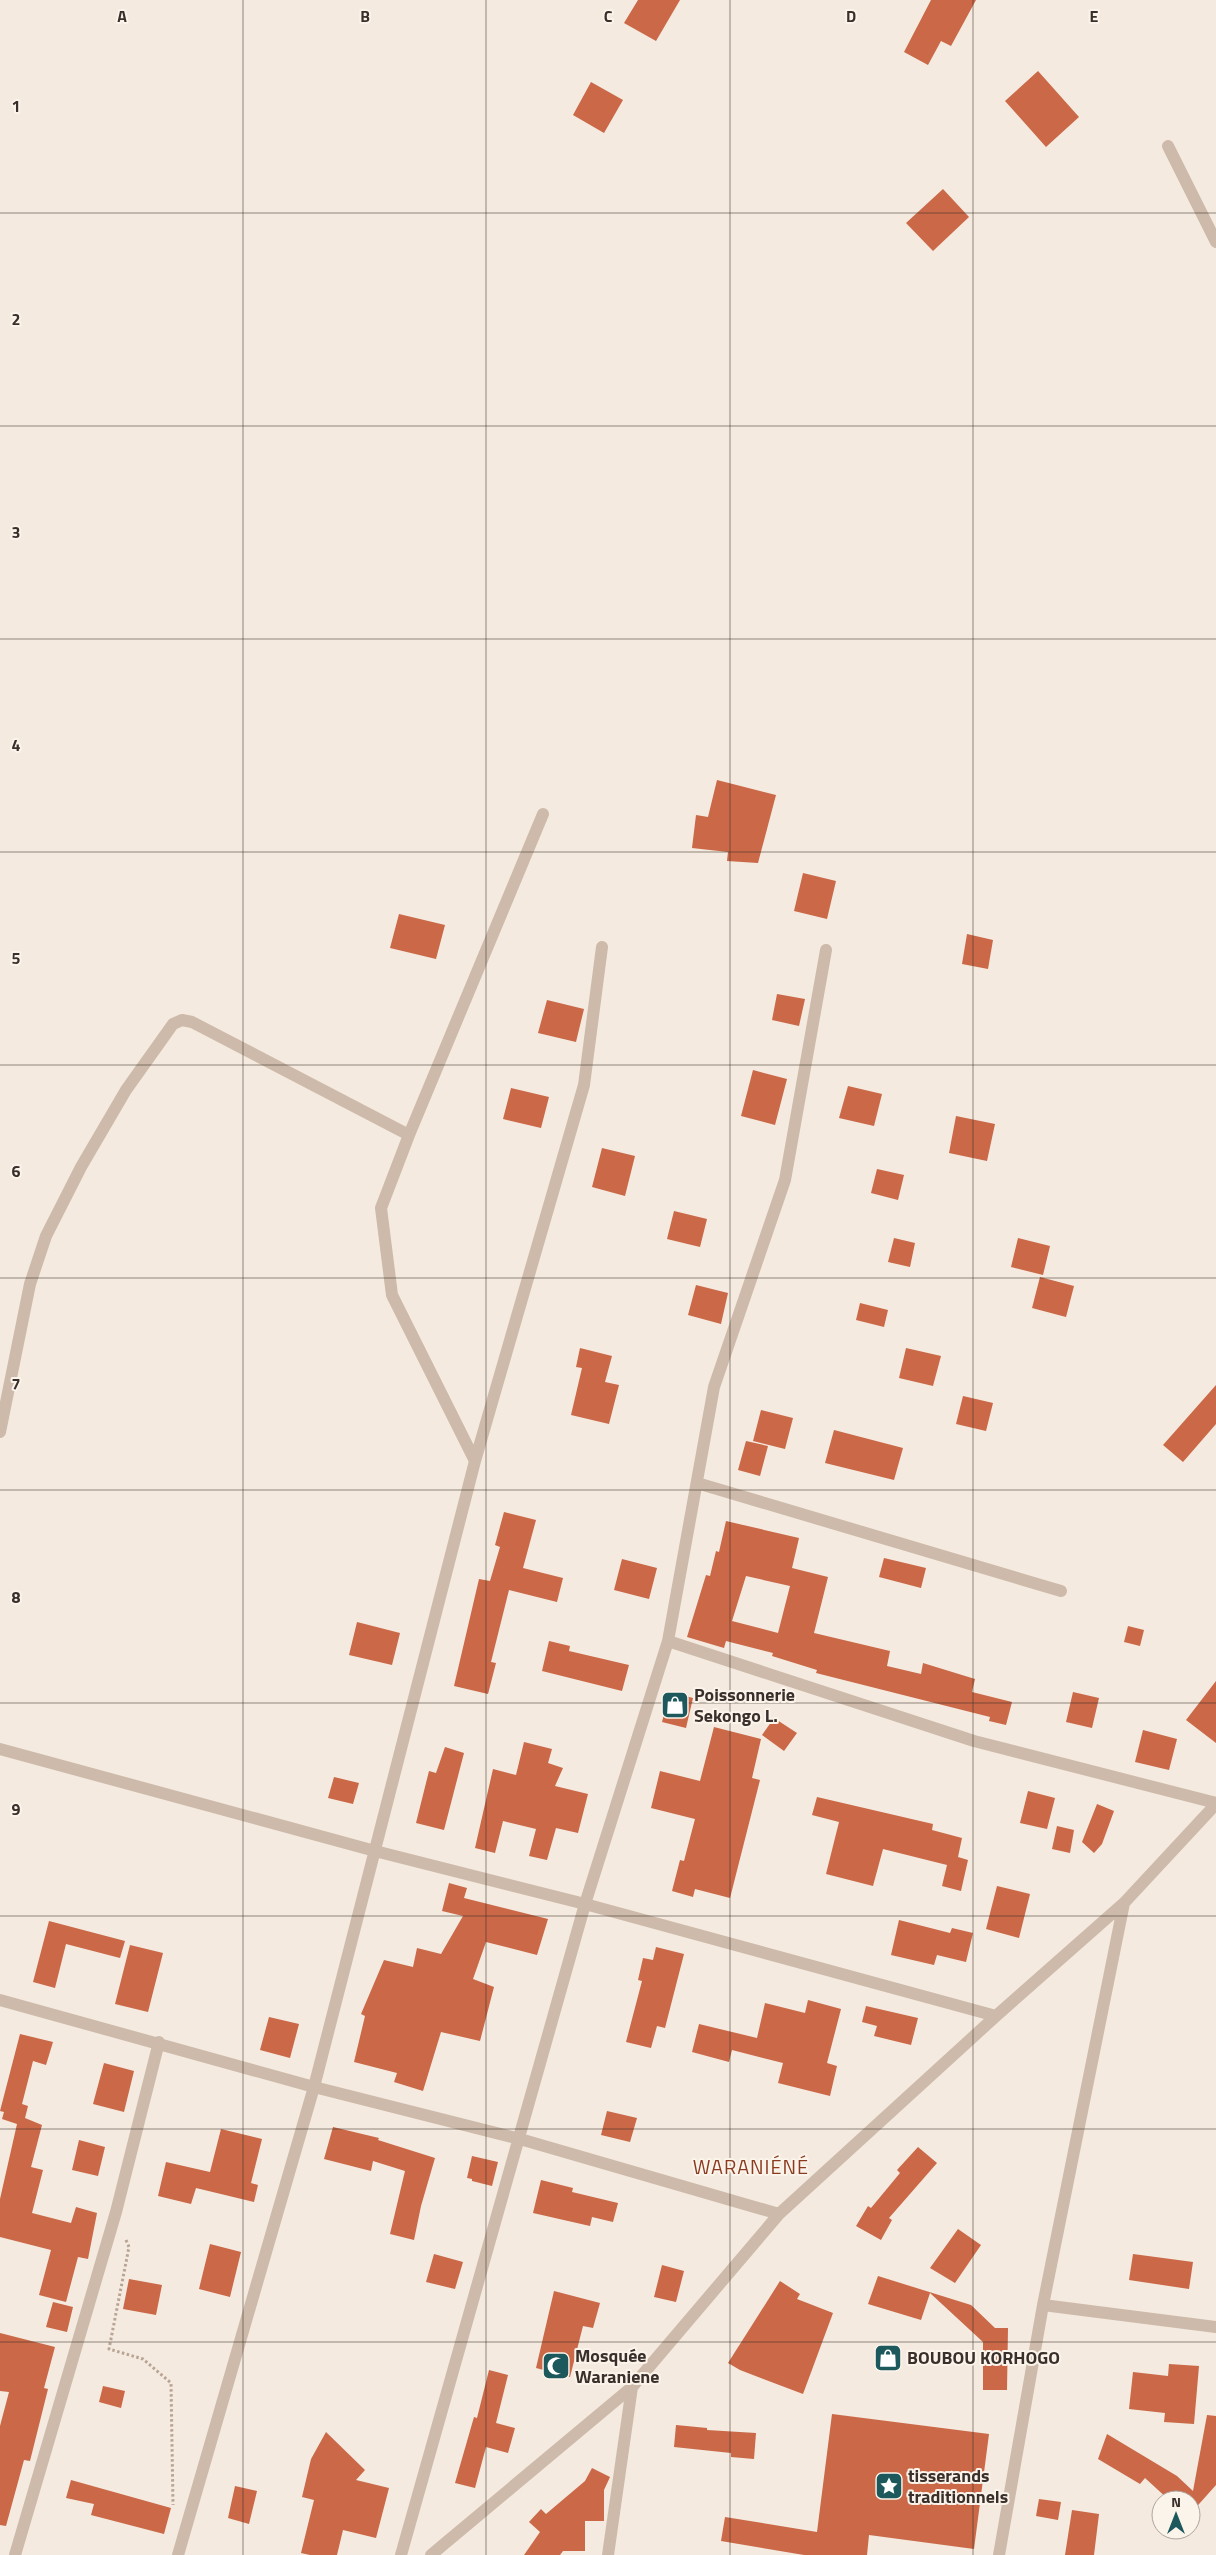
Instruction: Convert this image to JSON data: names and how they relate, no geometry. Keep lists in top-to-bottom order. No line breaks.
{"districts":["WARANIÉNÉ"],"places":{"shop":["Poissonnerie Sekongo L.","BOUBOU KORHOGO"],"mosque":["Mosquée Waraniene"],"place":["tisserands traditionnels"]},"north":"top","grid":{"columns":["A","B","C","D","E"],"rows":["1","2","3","4","5","6","7","8","9"]}}
